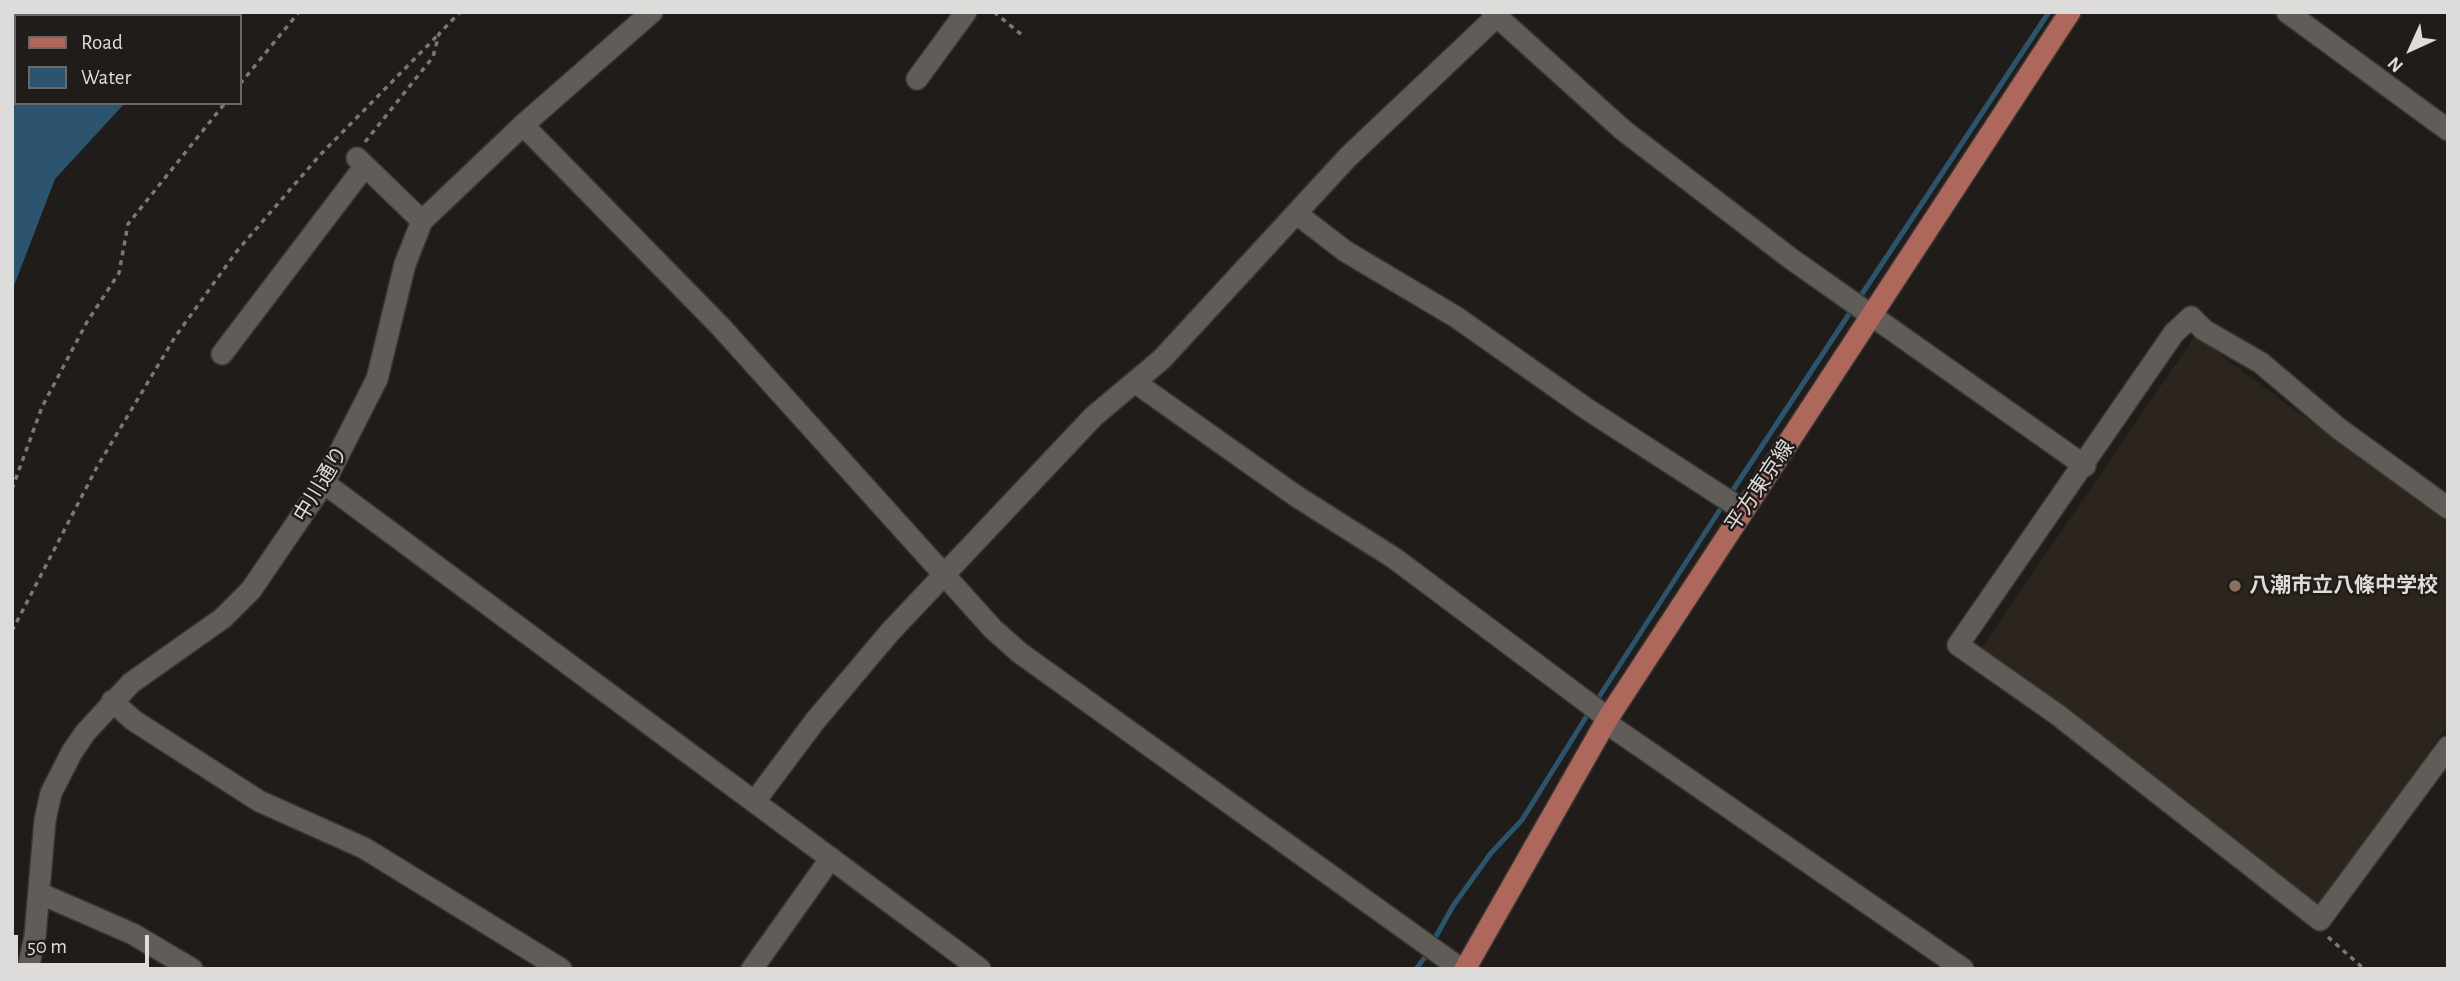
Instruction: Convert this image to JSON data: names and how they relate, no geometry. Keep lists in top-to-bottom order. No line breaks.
{"streets":{"main road":["平方東京線"],"street":["中川通り"]},"places":["八潮市立八條中学校"],"legend":["Road","Water"],"scale_bar":"50 m","north":"bottom left"}
